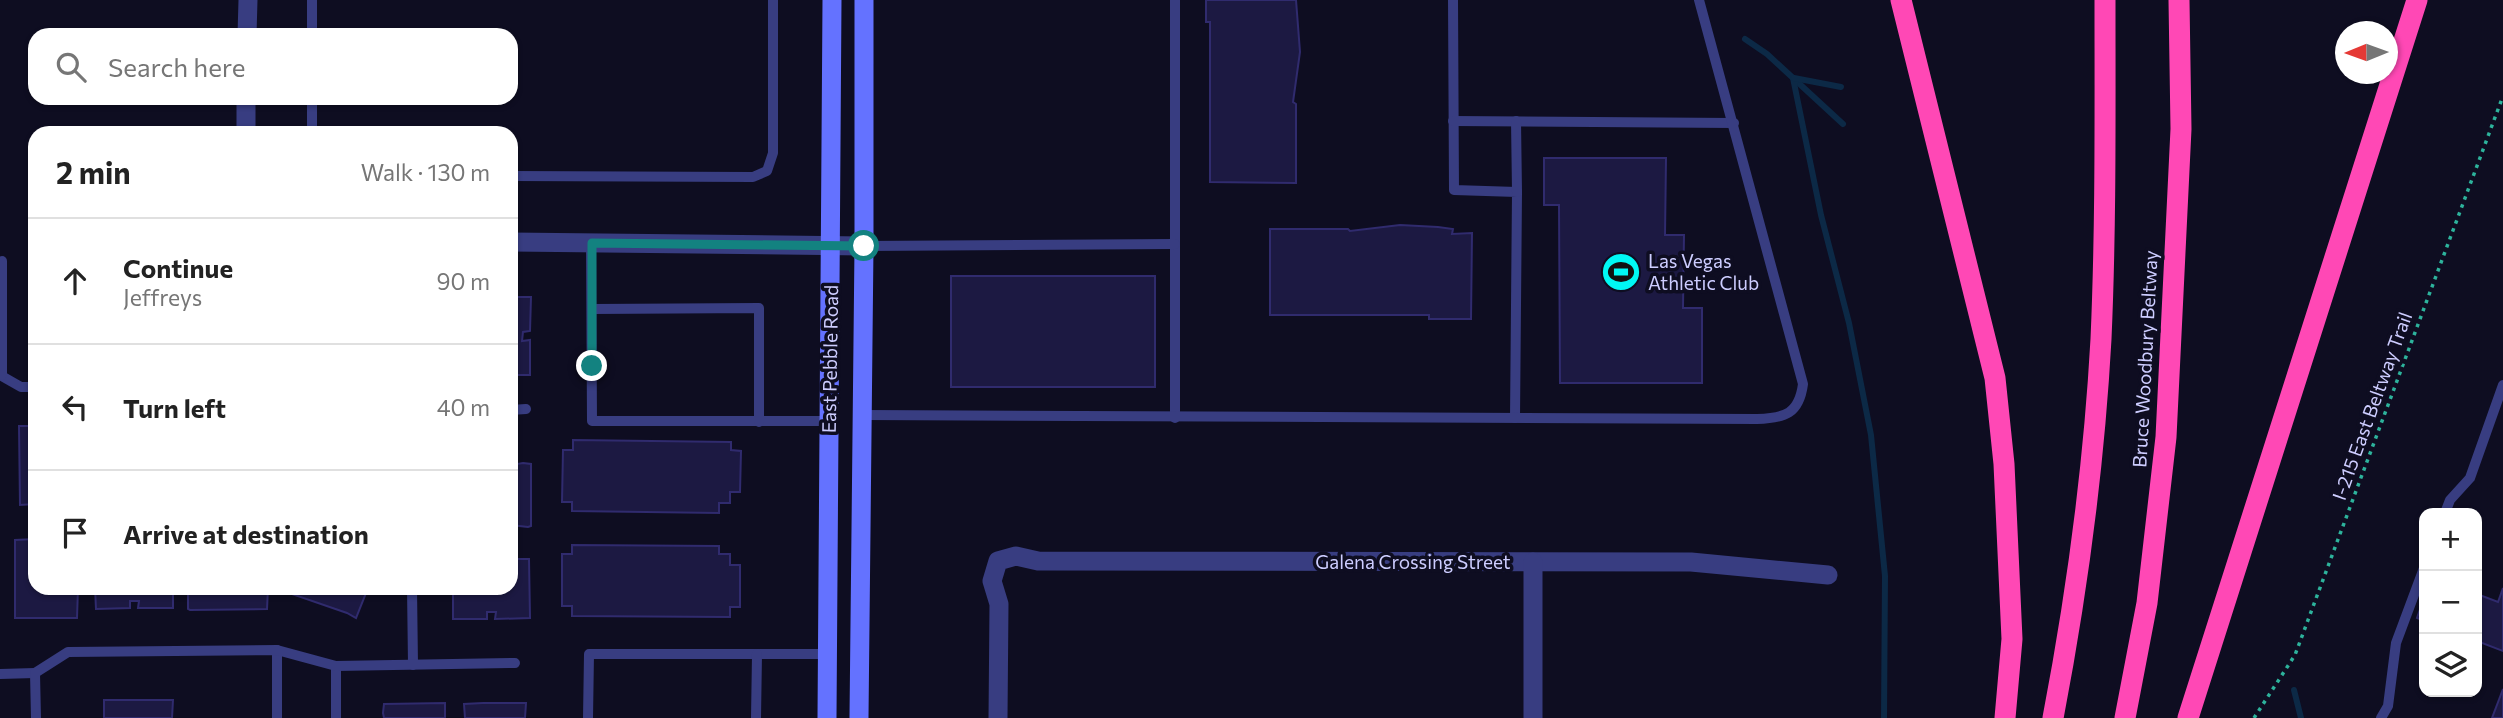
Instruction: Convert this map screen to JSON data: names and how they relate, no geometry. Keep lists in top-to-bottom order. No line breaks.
{"streets":{"highway":["Bruce Woodbury Beltway"],"main road":["East Pebble Road"],"street":["Galena Crossing Street"],"path":["I-215 East Beltway Trail"]},"places":{"sports":["Las Vegas Athletic Club"]},"north":"left","page":{"search":"Search here","heading":["2 min","Walk · 130 m"],"list":[["Continue","Jeffreys","90 m"],["Turn left","40 m"],"Arrive at destination"],"map_buttons":["+","−"]}}
